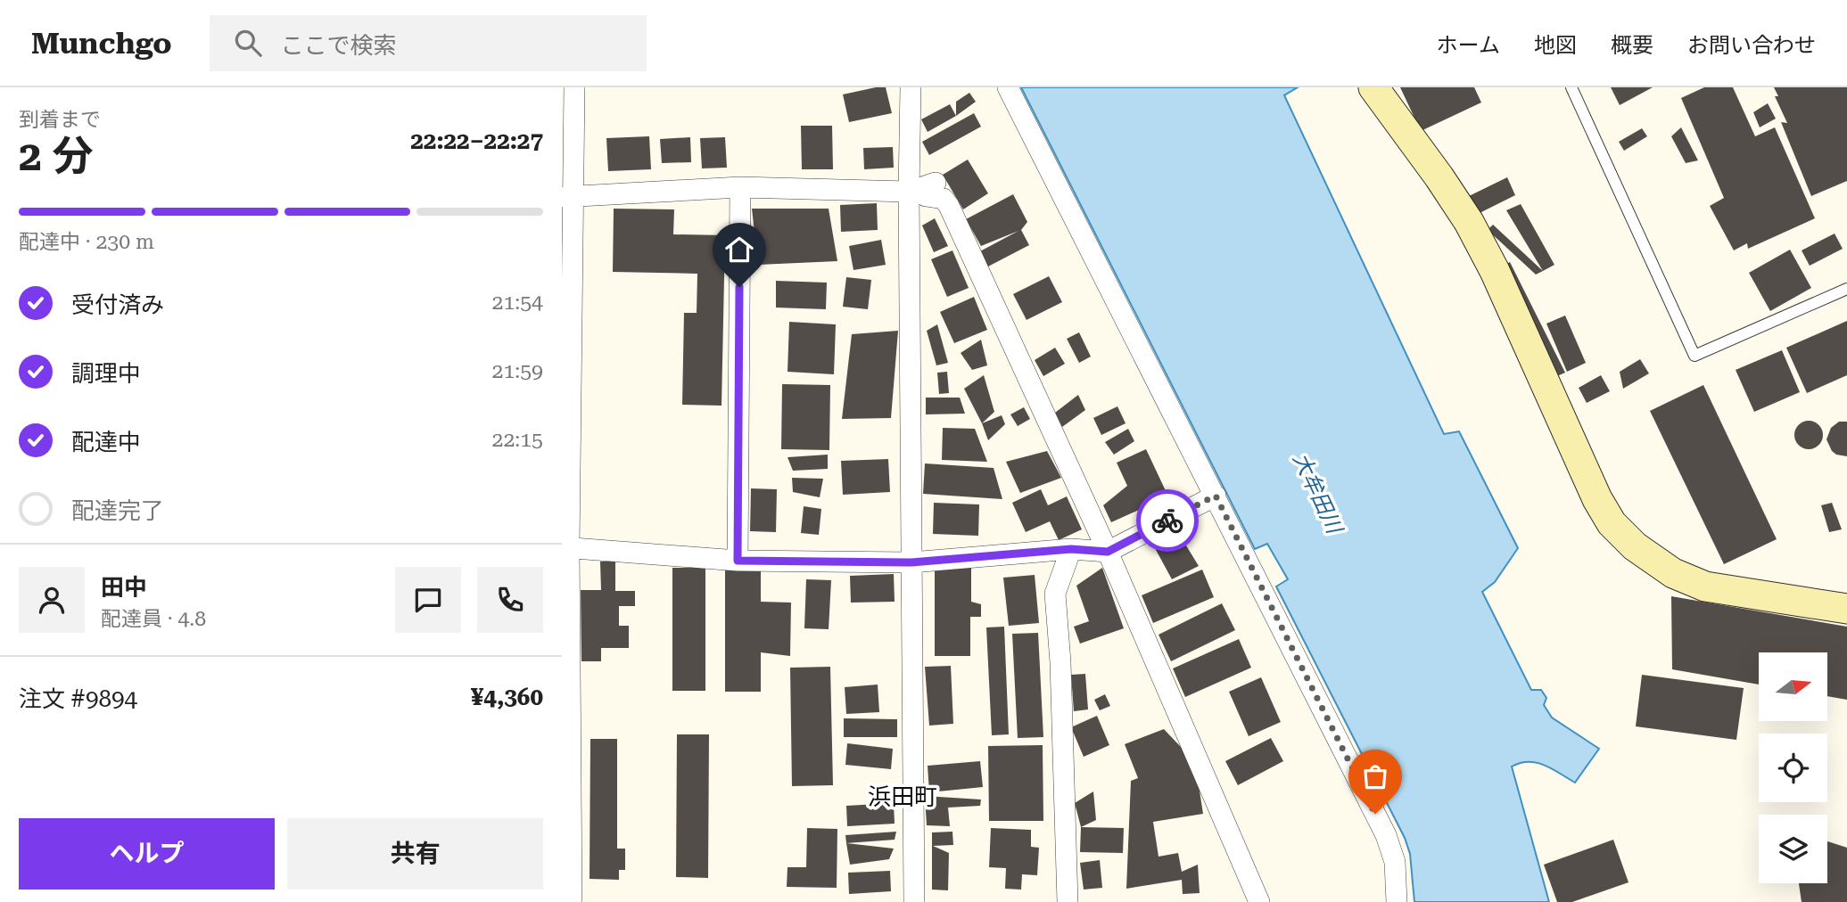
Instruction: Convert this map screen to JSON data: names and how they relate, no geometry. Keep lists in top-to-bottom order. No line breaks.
{"districts":["浜田町"],"water":["大牟田川"],"north":"right","page":{"header":"Munchgo","search":"ここで検索","nav":["ホーム","地図","概要","お問い合わせ"],"heading":["2 分","到着まで","22:22–22:27"],"panel":["田中","配達員 · 4.8","注文 #9894","¥4,360"],"bar":"配達中 · 230 m","list":[["受付済み","21:54"],["調理中","21:59"],["配達中","22:15"],"配達完了"],"buttons":["ヘルプ","共有"]}}
